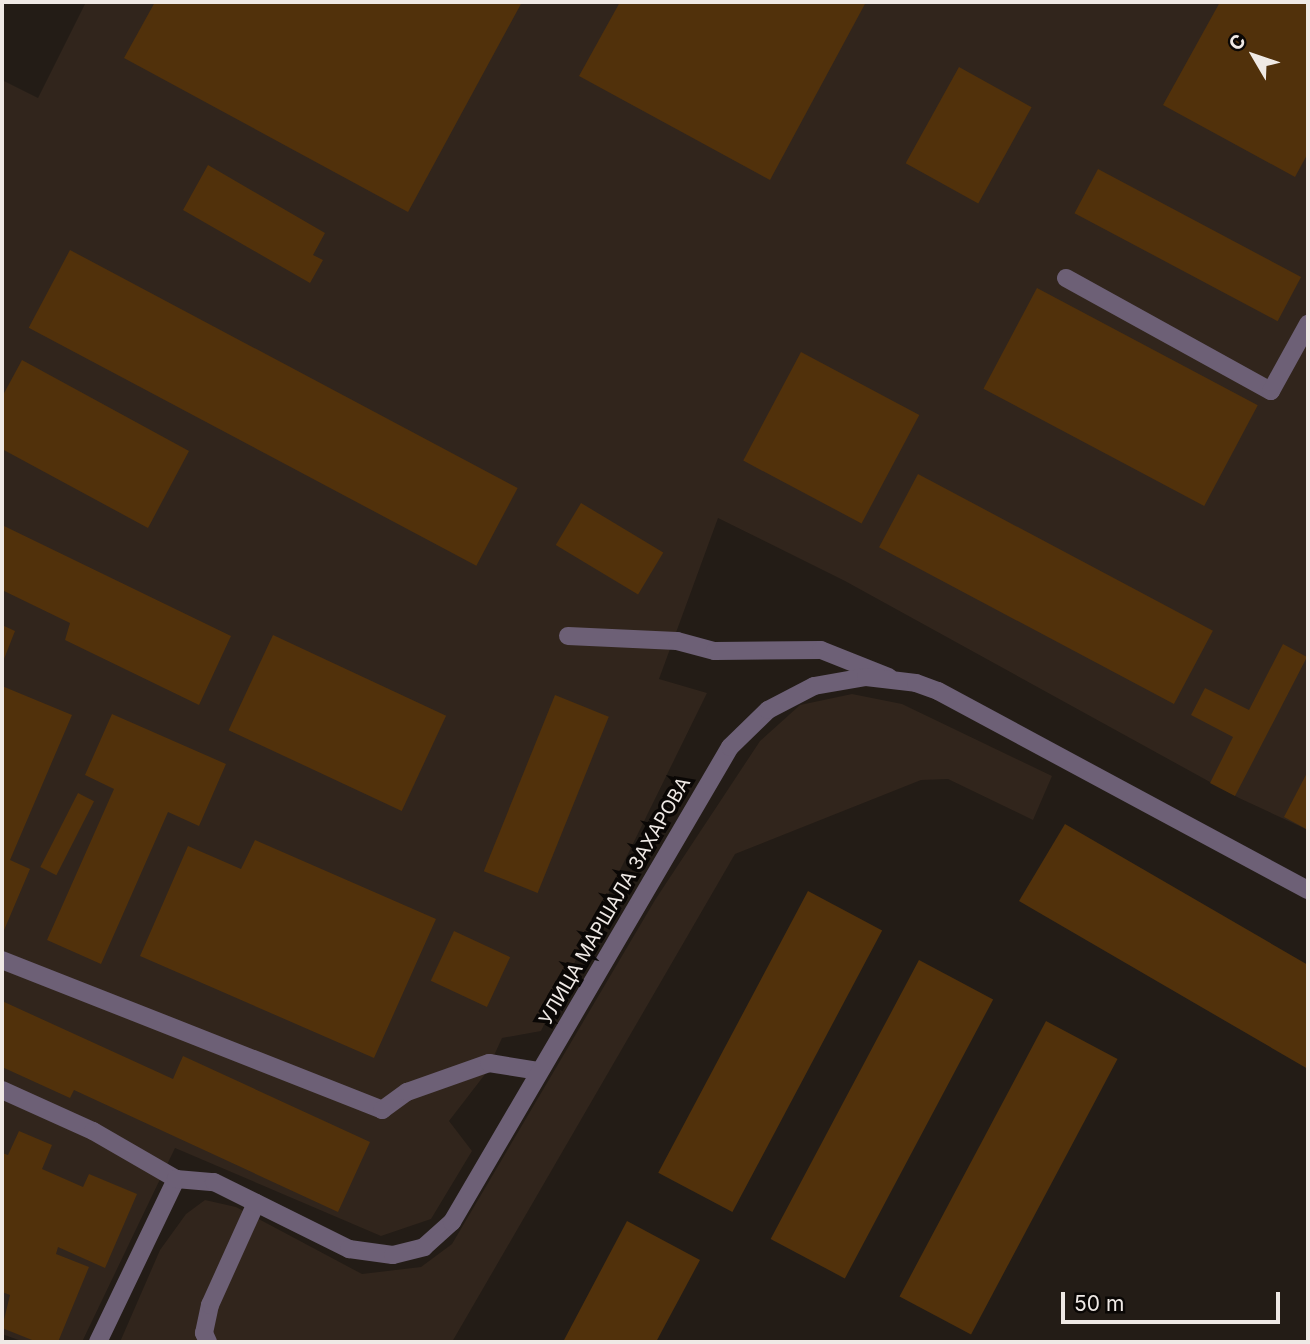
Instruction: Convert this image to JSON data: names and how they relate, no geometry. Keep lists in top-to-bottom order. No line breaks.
{"streets":{"street":["УЛИЦА МАРШАЛА ЗАХАРОВА"]},"scale_bar":"50 m","north":"top left"}
